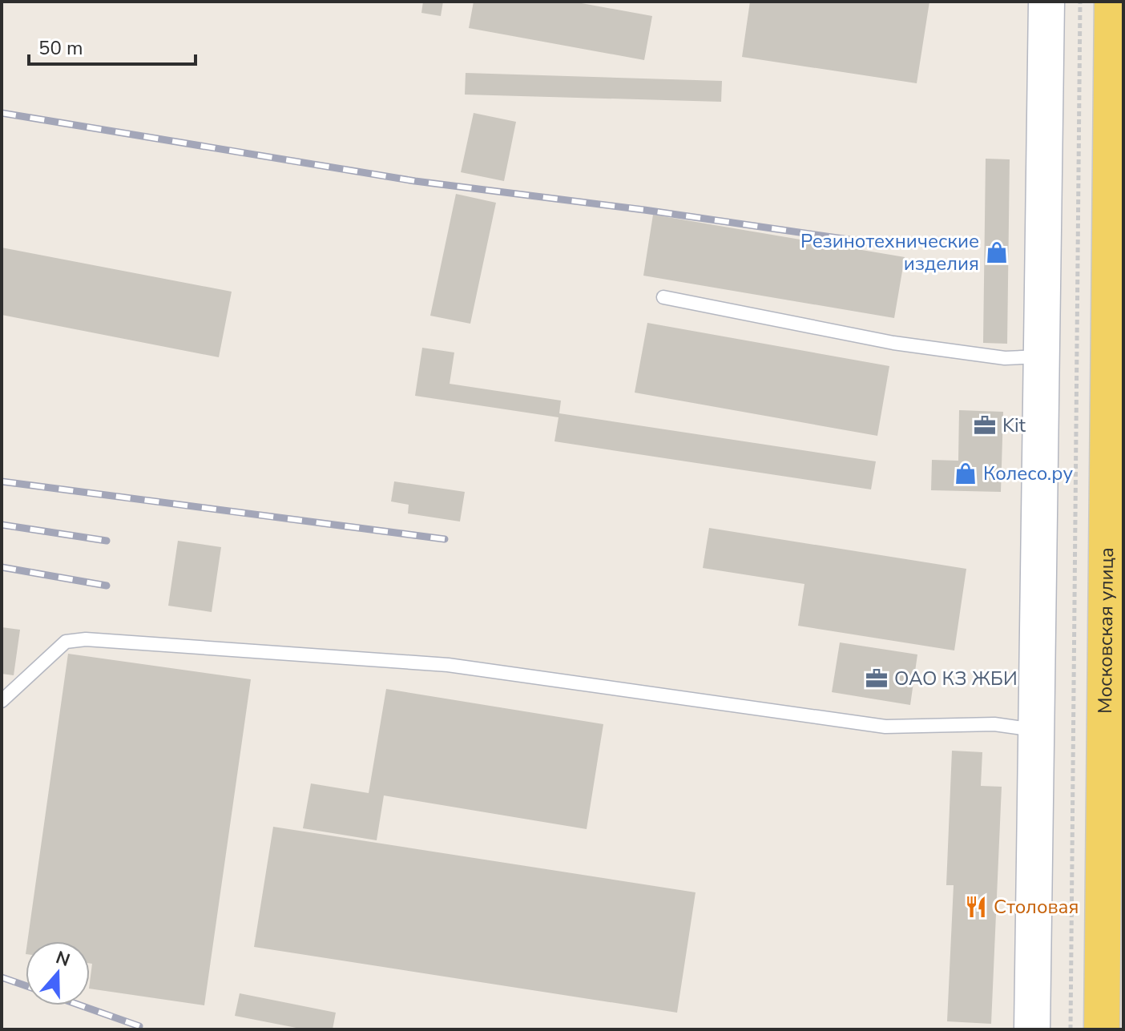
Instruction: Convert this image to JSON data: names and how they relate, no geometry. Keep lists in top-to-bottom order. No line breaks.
{"streets":{"main road":["Московская улица"]},"places":{"shop":["Резинотехнические изделия","Колесо.ру"],"office":["Kit","ОАО КЗ ЖБИ"],"restaurant":["Столовая"]},"scale_bar":"50 m","north":"top"}
